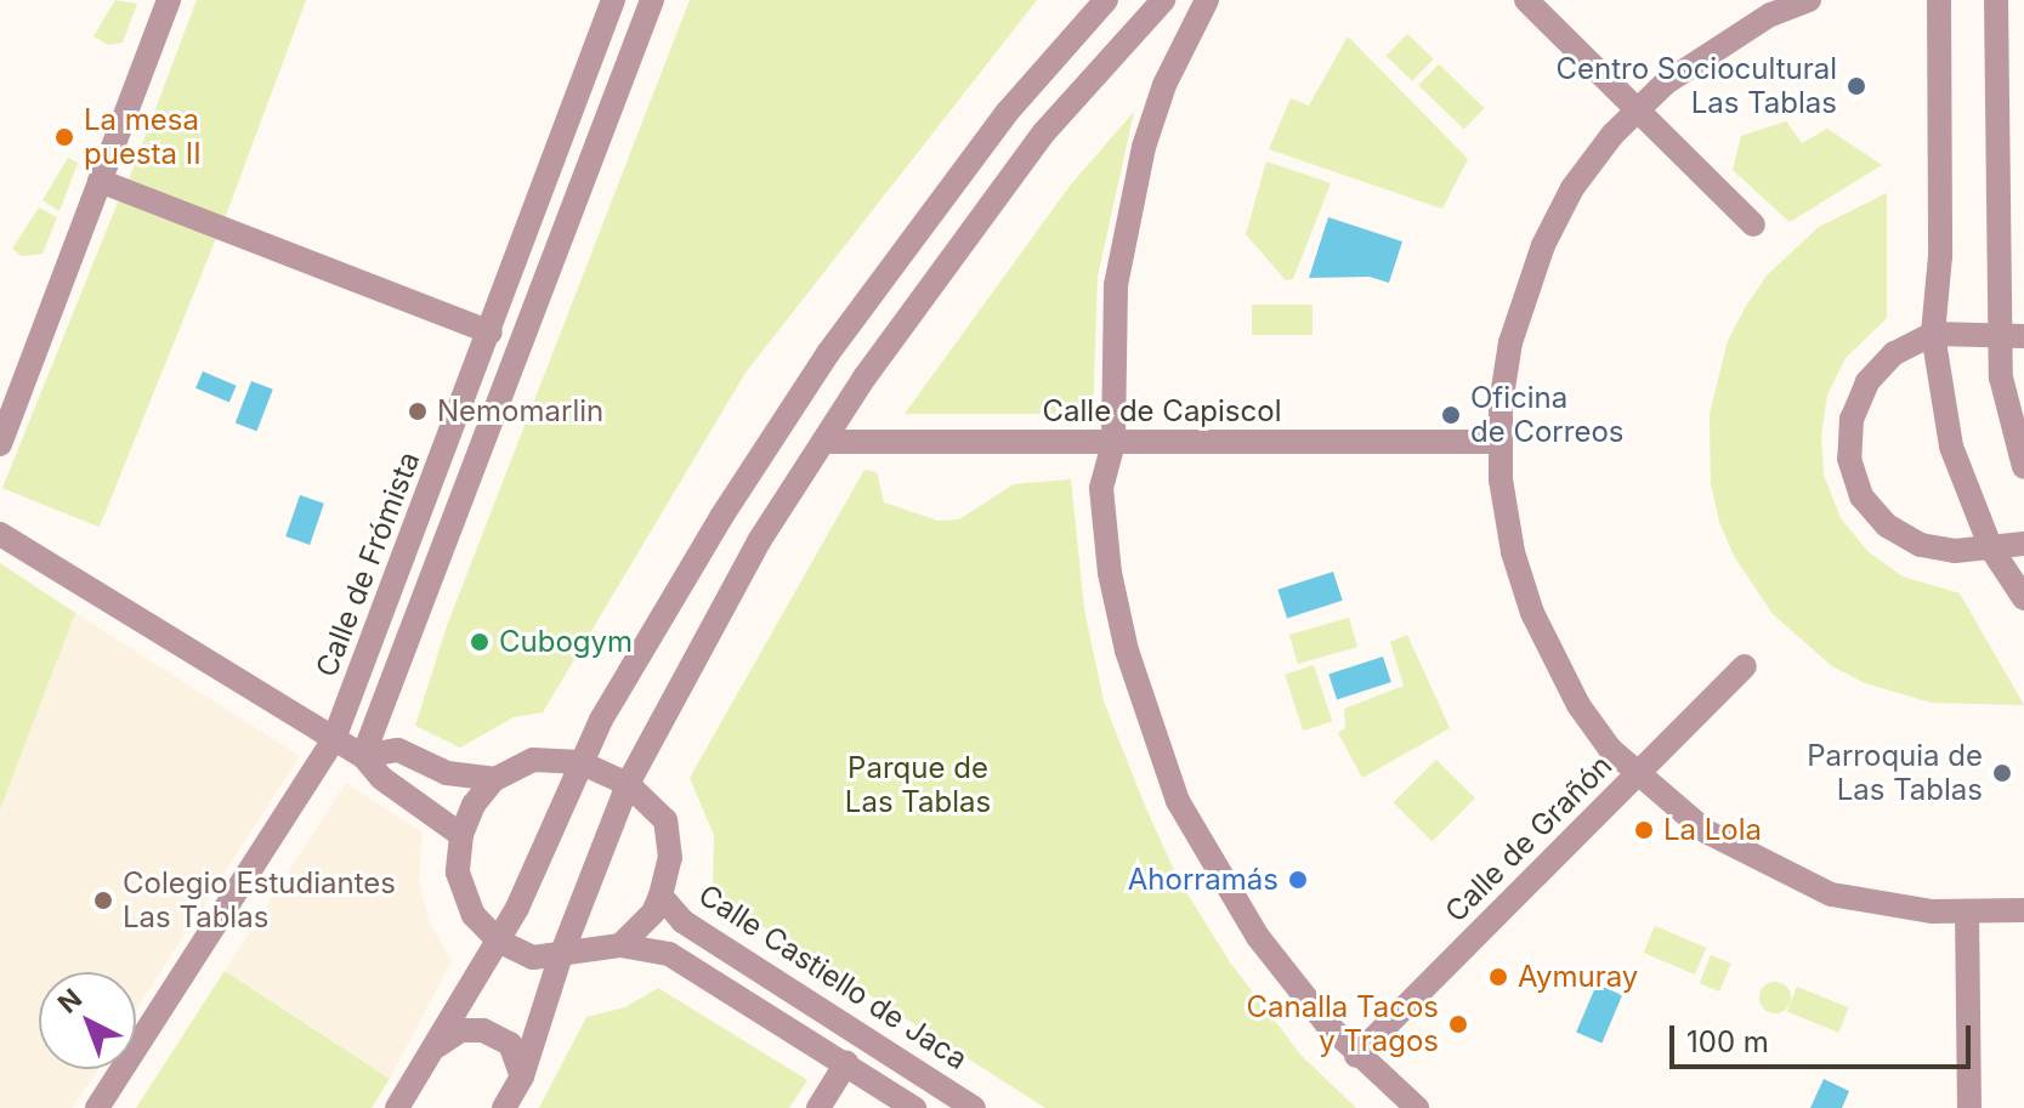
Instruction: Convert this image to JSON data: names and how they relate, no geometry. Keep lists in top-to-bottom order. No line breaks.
{"streets":{"street":["Calle de Capiscol","Calle de Frómista","Calle de Grañón","Calle Castiello de Jaca"]},"parks":["Parque de Las Tablas"],"places":["Centro Sociocultural Las Tablas","La mesa puesta II","Nemomarlin","Oficina de Correos","Cubogym","Parroquia de Las Tablas","La Lola","Ahorramás","Colegio Estudiantes Las Tablas","Aymuray","Canalla Tacos y Tragos"],"scale_bar":"100 m","north":"top left"}
